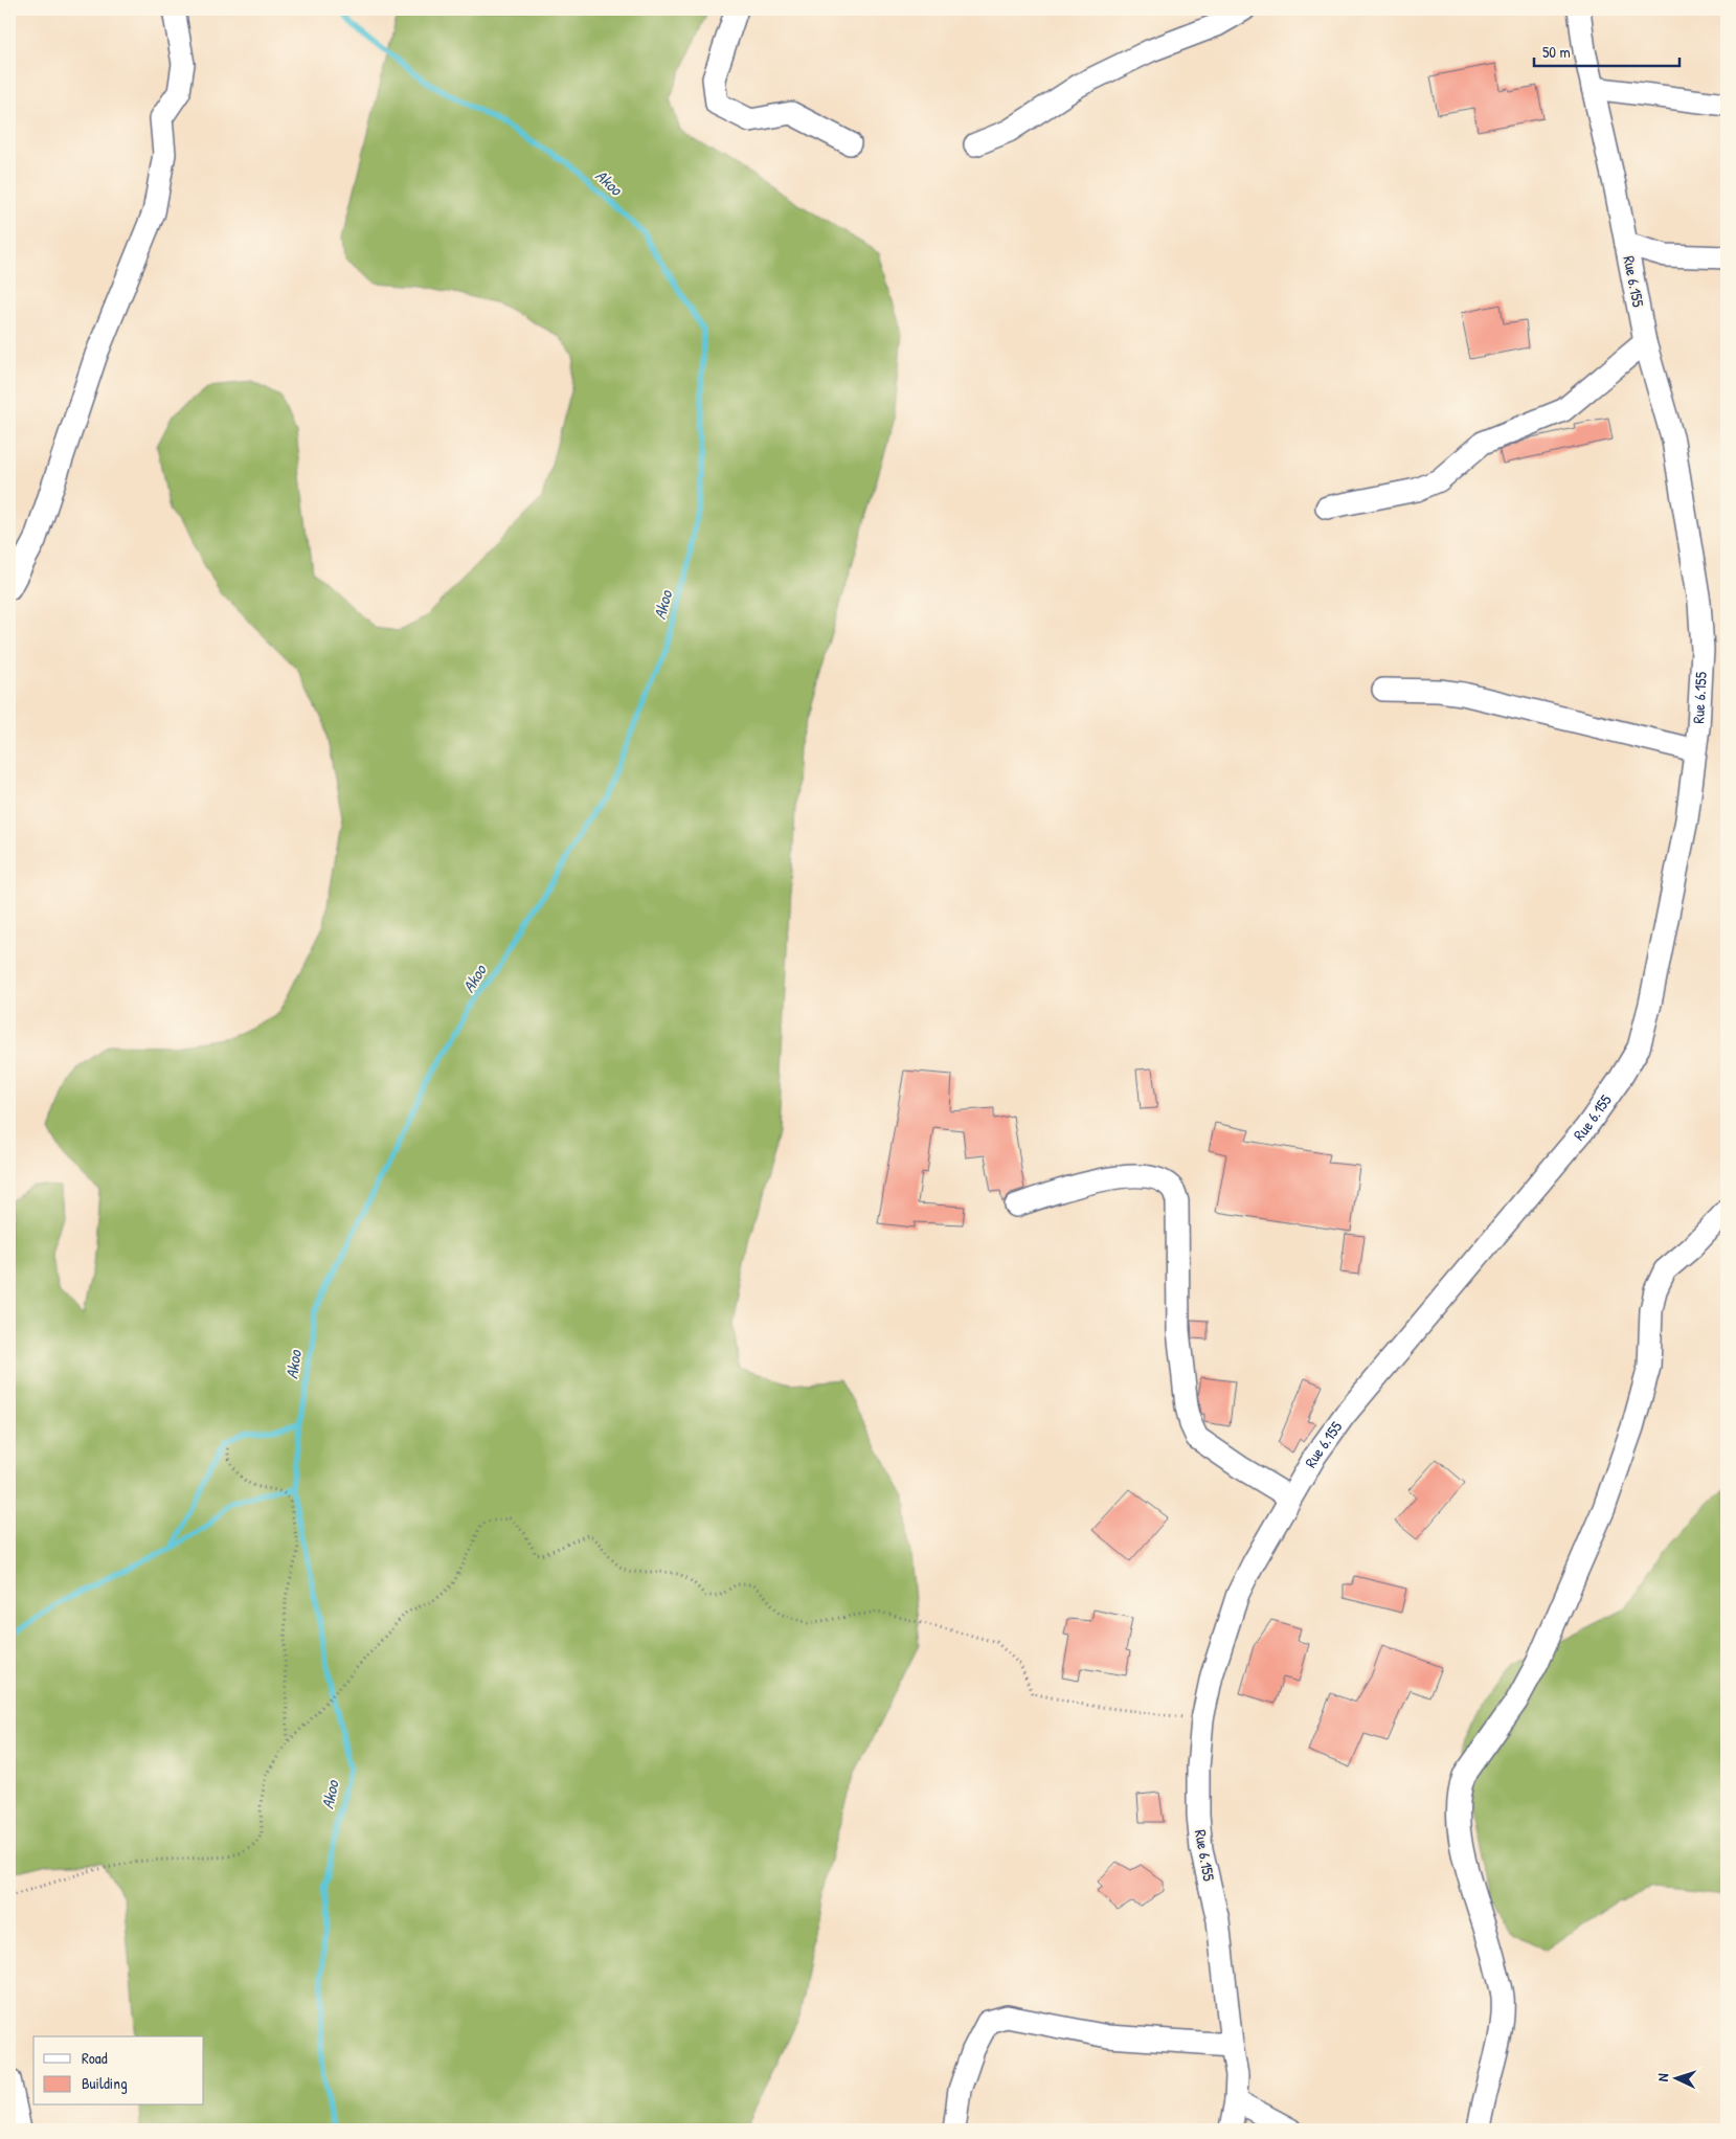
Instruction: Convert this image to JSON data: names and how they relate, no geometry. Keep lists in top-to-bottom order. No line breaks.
{"streets":{"street":["Rue 6.155"]},"water":["Akoo"],"legend":["Road","Building"],"scale_bar":"50 m","north":"left"}
